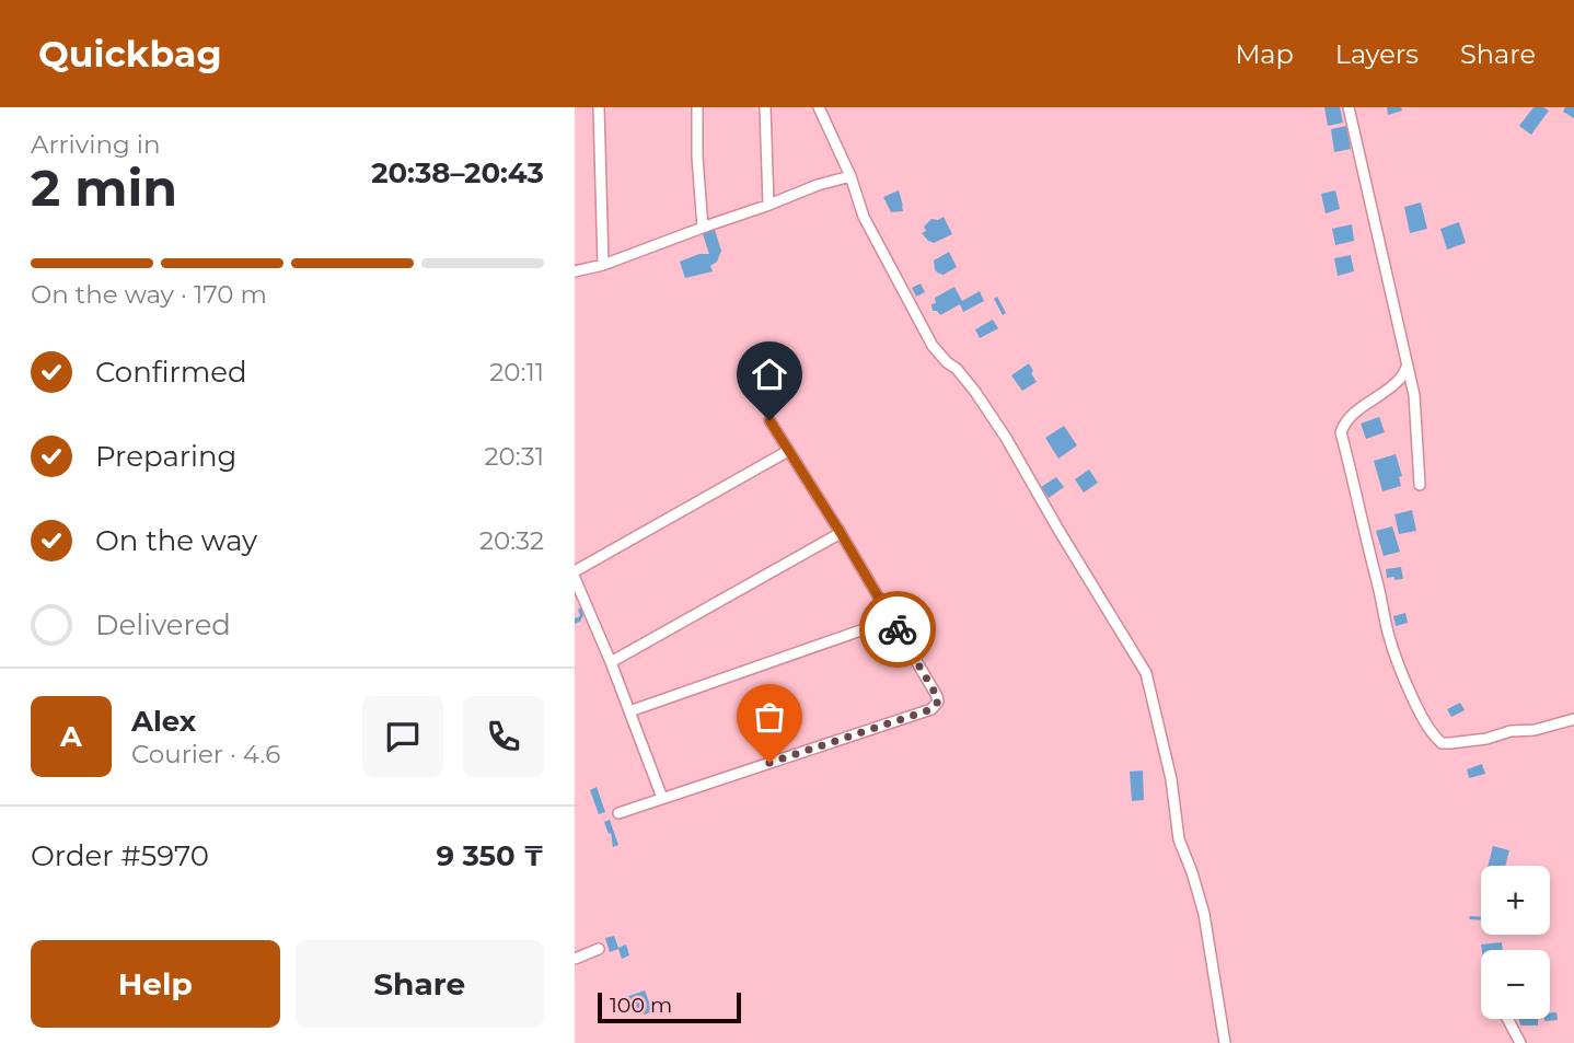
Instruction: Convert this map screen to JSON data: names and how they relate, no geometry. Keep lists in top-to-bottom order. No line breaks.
{"scale_bar":"100 m","page":{"header":"Quickbag","nav":["Map","Layers","Share"],"heading":["2 min","Arriving in","20:38–20:43"],"panel":["Alex","Courier · 4.6","Order #5970","9 350 ₸"],"bar":"On the way · 170 m","list":[["Confirmed","20:11"],["Preparing","20:31"],["On the way","20:32"],"Delivered"],"round":"A","map_buttons":["+","−"],"buttons":["Help","Share"],"scale":"100 m"}}
